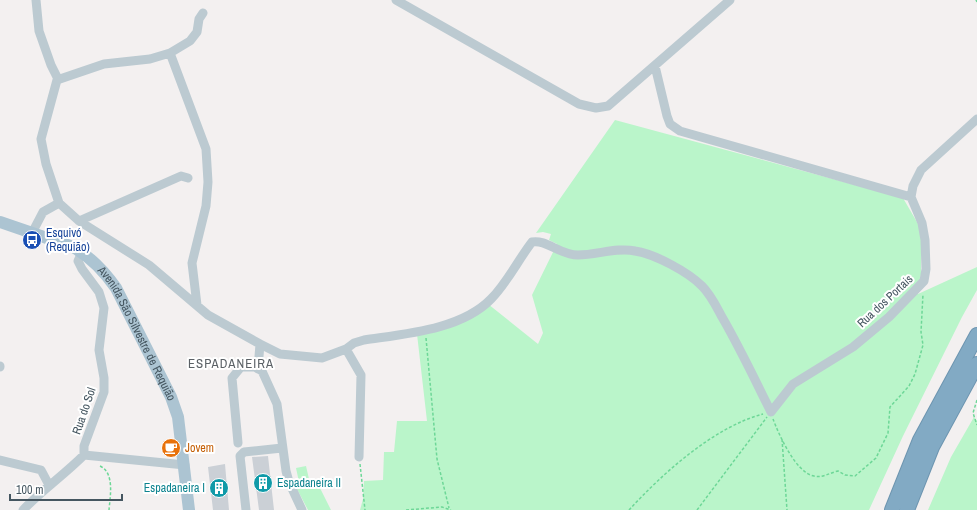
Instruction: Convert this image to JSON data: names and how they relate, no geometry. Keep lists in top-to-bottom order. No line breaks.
{"streets":{"main road":["Avenida São Silvestre de Requião"],"street":["Rua dos Portais","Rua do Sol"]},"crossings":[["Avenida São Silvestre de Requião","Rua do Sol"]],"districts":["ESPADANEIRA"],"places":{"bus stop":["Esquivó (Requião)"],"cafe":["Jovem"],"building":["Espadaneira II","Espadaneira I"]},"scale_bar":"100 m"}
